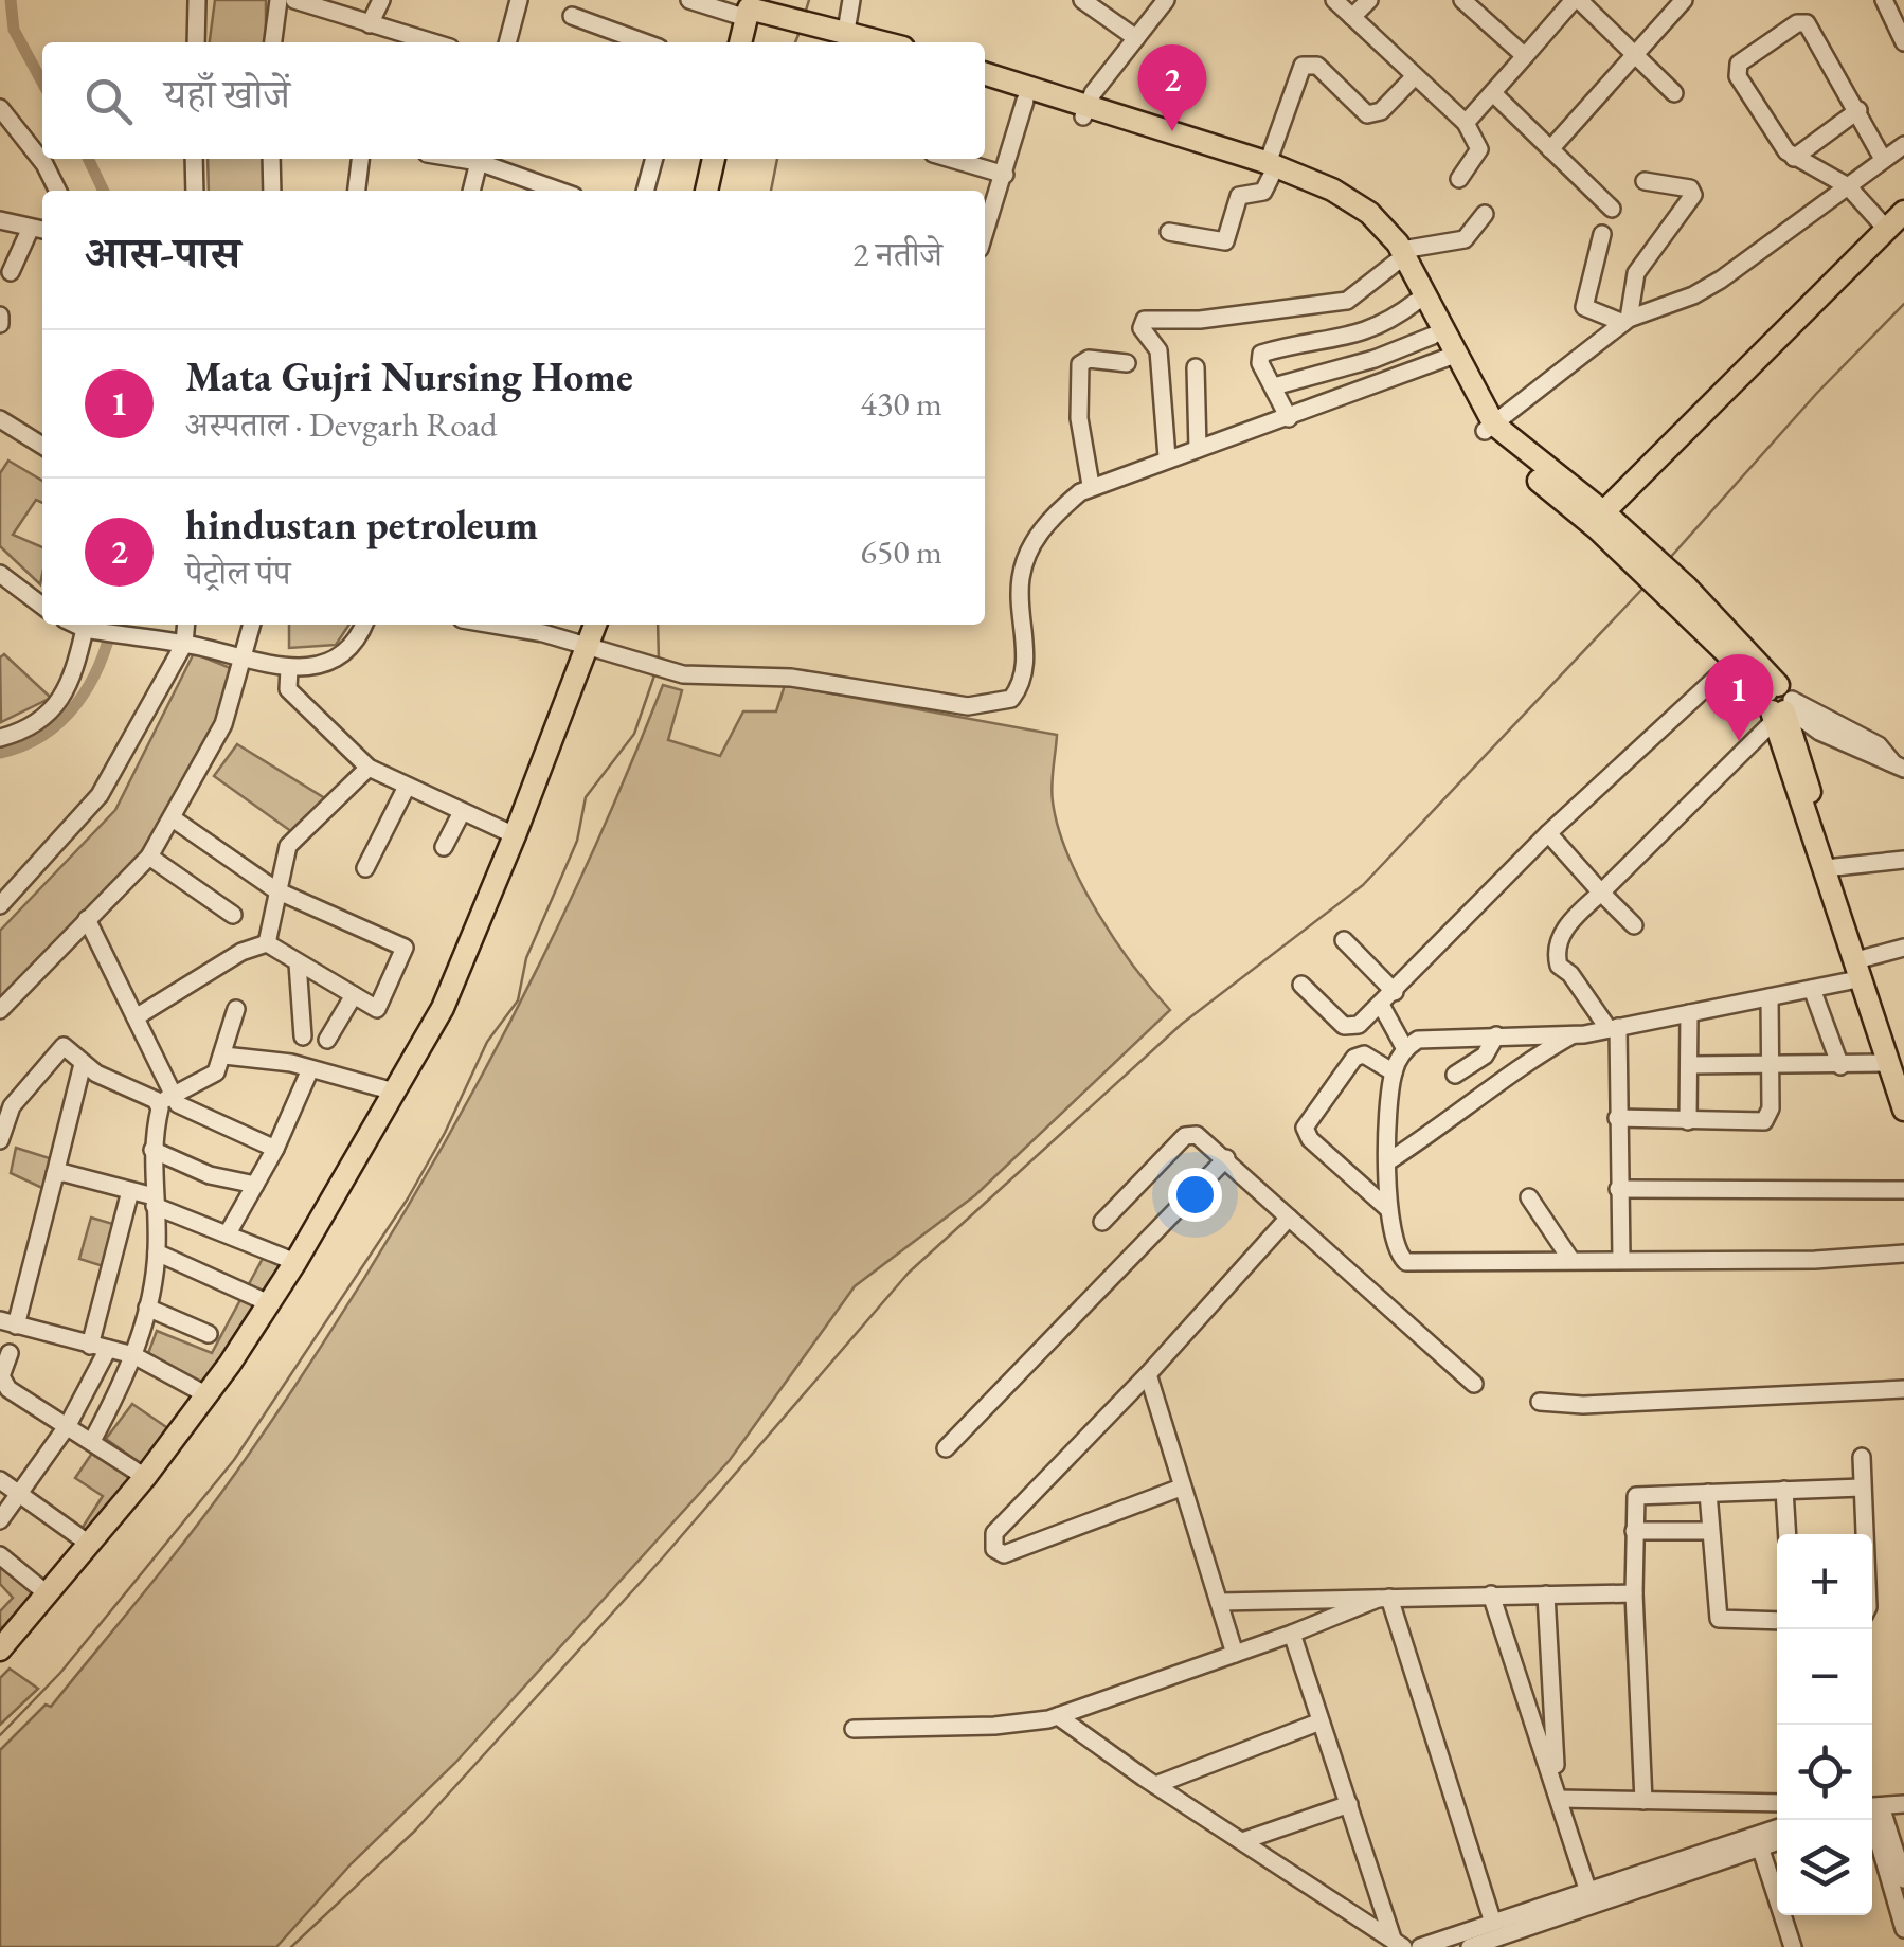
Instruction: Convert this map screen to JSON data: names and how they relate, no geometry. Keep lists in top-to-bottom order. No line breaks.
{"page":{"search":"यहाँ खोजें","pins":["2","1"],"heading":["आस-पास","2 नतीजे"],"list":[{"mark":"1","name":"Mata Gujri Nursing Home","note":"अस्पताल · Devgarh Road","value":"430 m"},{"mark":"2","name":"hindustan petroleum","note":"पेट्रोल पंप","value":"650 m"}],"map_buttons":["+","−"]}}
